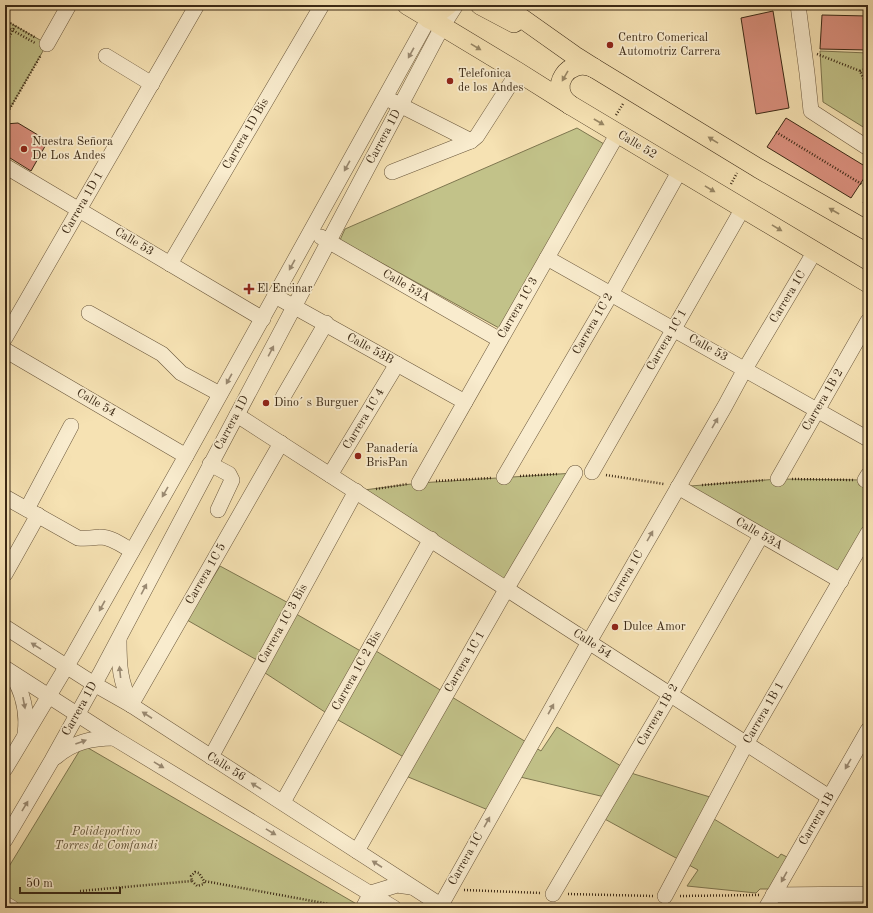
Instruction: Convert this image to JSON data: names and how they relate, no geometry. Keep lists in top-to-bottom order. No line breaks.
{"streets":{"main road":["Calle 52"],"street":["Carrera 1D Bis","Carrera 1D","Carrera 1D 1","Calle 53","Calle 53A","Carrera 1C","Carrera 1C 3","Carrera 1C 2","Carrera 1C 1","Calle 53B","Carrera 1B 2","Calle 54","Carrera 1C 4","Carrera 1C 5","Carrera 1C 3 Bis","Carrera 1C 2 Bis","Carrera 1B 1","Calle 56","Carrera 1B"]},"crossings":[["Carrera 1D Bis","Calle 53"],["Carrera 1D","Calle 52"],["Carrera 1D","Calle 53"],["Carrera 1D","Calle 53A"],["Carrera 1D","Calle 53B"],["Carrera 1D","Calle 54"],["Carrera 1D","Calle 56"],["Calle 52","Carrera 1C"],["Calle 52","Carrera 1C 3"],["Calle 52","Carrera 1C 2"],["Calle 52","Carrera 1C 1"],["Carrera 1D 1","Calle 53"],["Calle 53","Carrera 1C"],["Calle 53","Carrera 1C 3"],["Calle 53","Carrera 1C 2"],["Calle 53","Carrera 1C 1"],["Calle 53","Carrera 1B 2"],["Calle 53A","Carrera 1C"],["Calle 53A","Carrera 1C 3"],["Calle 53A","Carrera 1B 2"],["Calle 53A","Carrera 1B 1"],["Carrera 1C","Calle 54"],["Carrera 1C","Calle 56"],["Carrera 1C 3","Calle 53B"],["Carrera 1C 1","Calle 54"],["Carrera 1C 1","Calle 56"],["Calle 53B","Carrera 1C 4"],["Carrera 1B 2","Calle 54"],["Calle 54","Carrera 1C 4"],["Calle 54","Carrera 1C 5"],["Calle 54","Carrera 1C 3 Bis"],["Calle 54","Carrera 1C 2 Bis"],["Calle 54","Carrera 1B 1"],["Calle 54","Carrera 1B"],["Carrera 1C 5","Calle 56"],["Carrera 1C 3 Bis","Calle 56"],["Carrera 1C 2 Bis","Calle 56"]],"one_way":["Carrera 1C","Carrera 1B"],"parks":["Polideportivo Torres de Comfandi"],"places":{"other":["Centro Comerical Automotriz Carrera","Telefonica de los Andes","Nuestra Señora De Los Andes","Dino´ s Burguer","Panadería BrisPan","Dulce Amor"],"health":["El Encinar"]},"scale_bar":"50 m"}
